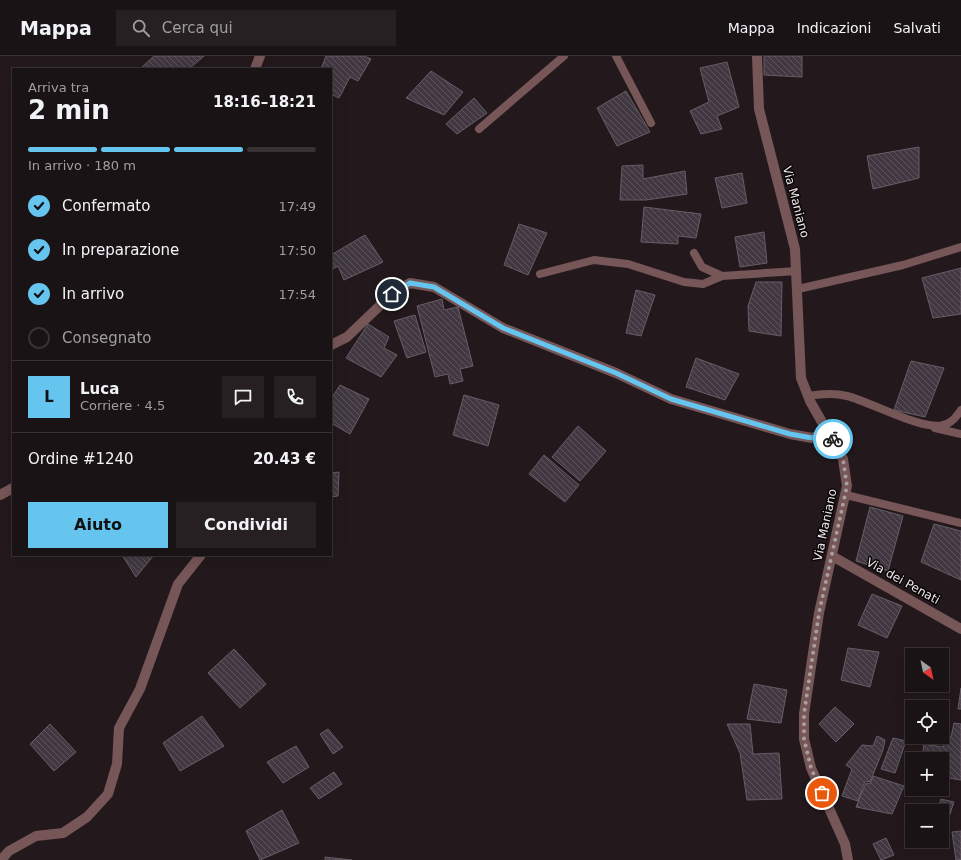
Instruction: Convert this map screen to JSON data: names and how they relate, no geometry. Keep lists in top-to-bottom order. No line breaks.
{"streets":{"street":["Via Maniano","Via dei Penati"]},"crossings":[["Via Maniano","Via dei Penati"]],"north":"bottom right","page":{"header":"Mappa","search":"Cerca qui","nav":["Mappa","Indicazioni","Salvati"],"heading":["2 min","Arriva tra","18:16–18:21"],"panel":["Luca","Corriere · 4.5","Ordine #1240","20.43 €"],"bar":"In arrivo · 180 m","list":[["Confermato","17:49"],["In preparazione","17:50"],["In arrivo","17:54"],"Consegnato"],"round":"L","buttons":["Aiuto","Condividi"],"map_buttons":["+","−"]}}
